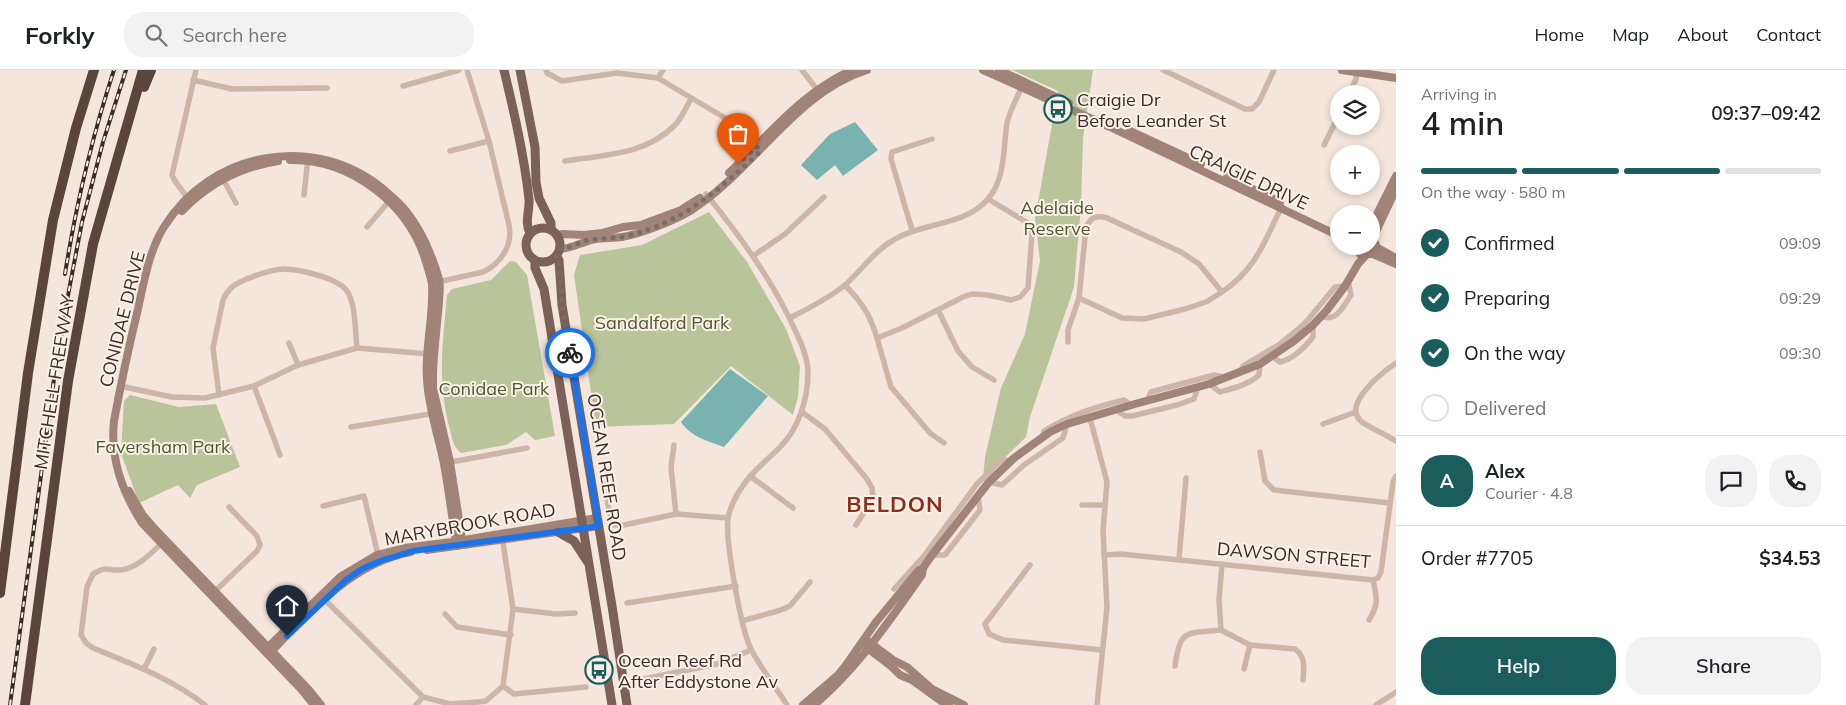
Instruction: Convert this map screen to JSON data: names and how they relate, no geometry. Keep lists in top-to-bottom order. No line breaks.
{"streets":{"highway":["MITCHELL FREEWAY"],"main road":["CRAIGIE DRIVE","CONIDAE DRIVE","OCEAN REEF ROAD","MARYBROOK ROAD"],"street":["DAWSON STREET"]},"crossings":[["CONIDAE DRIVE","MARYBROOK ROAD"],["OCEAN REEF ROAD","MARYBROOK ROAD"]],"districts":["BELDON"],"parks":["Adelaide Reserve","Sandalford Park","Conidae Park","Faversham Park"],"places":{"bus stop":["Craigie Dr Before Leander St","Ocean Reef Rd After Eddystone Av"]},"page":{"header":"Forkly","search":"Search here","nav":["Home","Map","About","Contact"],"heading":["4 min","Arriving in","09:37–09:42"],"panel":["Alex","Courier · 4.8","Order #7705","$34.53"],"map_buttons":["+","−"],"bar":"On the way · 580 m","list":[["Confirmed","09:09"],["Preparing","09:29"],["On the way","09:30"],"Delivered"],"round":"A","buttons":["Help","Share"]}}
